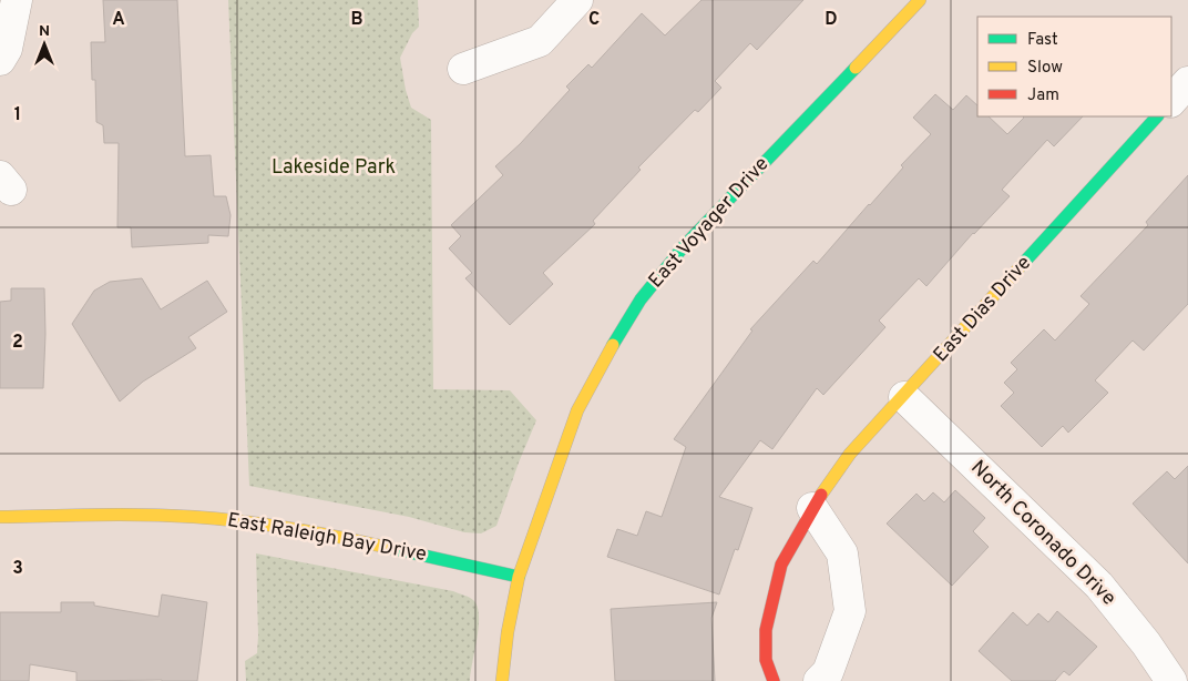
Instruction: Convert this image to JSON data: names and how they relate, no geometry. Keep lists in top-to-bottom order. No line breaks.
{"streets":{"street":["East Voyager Drive","East Dias Drive","North Coronado Drive","East Raleigh Bay Drive"]},"crossings":[["East Voyager Drive","East Raleigh Bay Drive"],["East Dias Drive","North Coronado Drive"]],"parks":["Lakeside Park"],"legend":["Fast","Slow","Jam"],"north":"top","grid":{"columns":["A","B","C","D"],"rows":["1","2","3"]}}
